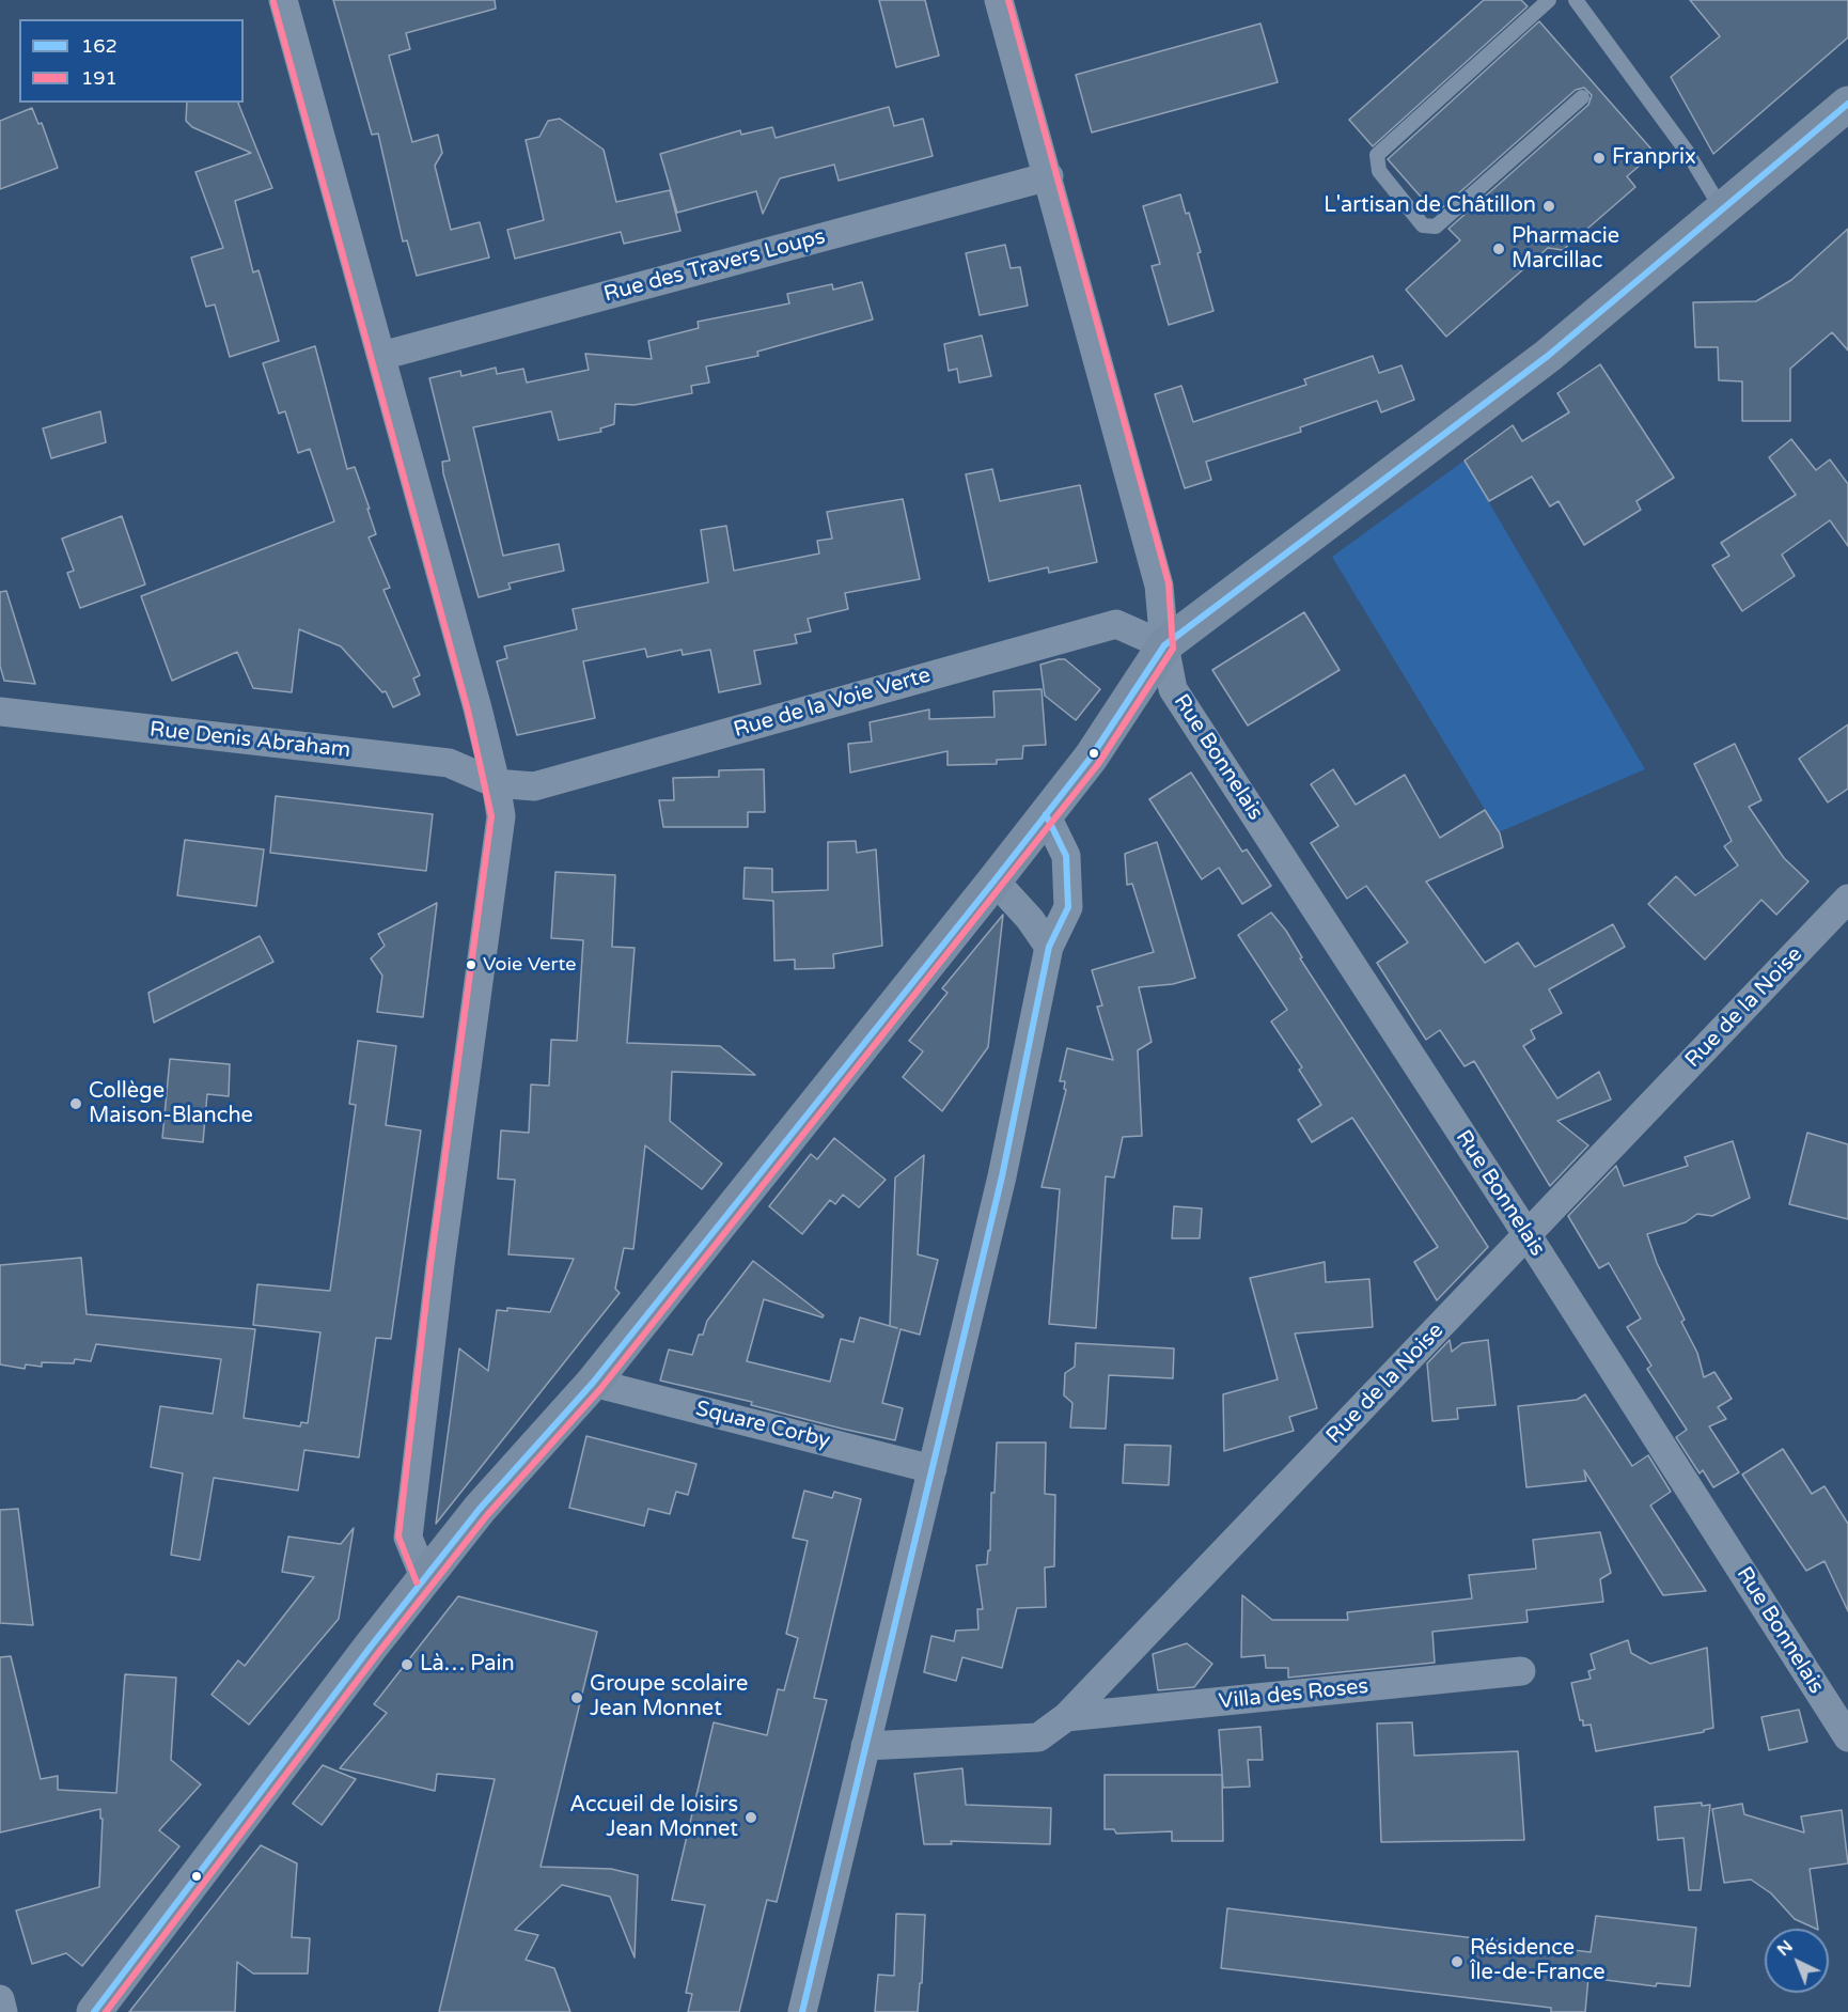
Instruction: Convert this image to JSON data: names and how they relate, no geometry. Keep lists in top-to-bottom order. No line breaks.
{"streets":{"street":["Rue des Travers Loups","Rue de la Voie Verte","Rue Denis Abraham","Rue Bonnelais","Rue de la Noise","Square Corby","Villa des Roses"]},"crossings":[["Rue des Travers Loups","Rue Bonnelais"],["Rue de la Voie Verte","Rue Denis Abraham"],["Rue de la Voie Verte","Rue Bonnelais"],["Rue Bonnelais","Rue de la Noise"],["Rue de la Noise","Villa des Roses"]],"places":["Franprix","L'artisan de Châtillon","Pharmacie Marcillac","Voie Verte","Collège Maison-Blanche","Là… Pain","Groupe scolaire Jean Monnet","Accueil de loisirs Jean Monnet","Résidence Île-de-France"],"lines":["transit line 191","transit line 162"],"legend":["162","191"],"north":"top left"}
